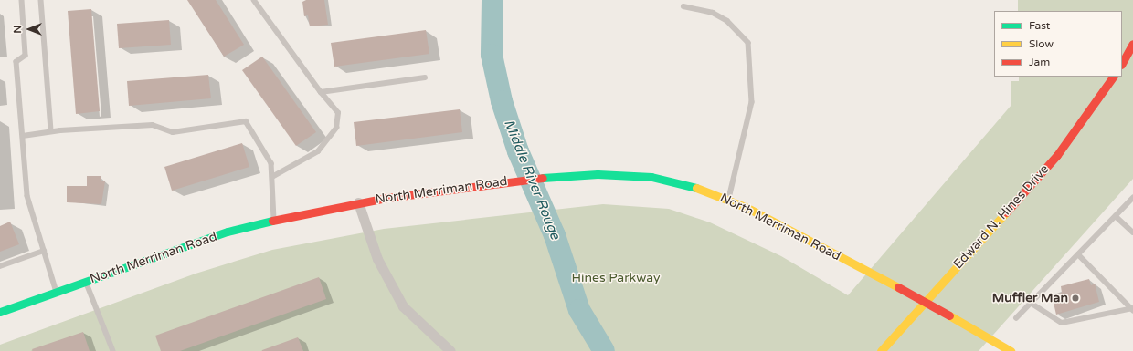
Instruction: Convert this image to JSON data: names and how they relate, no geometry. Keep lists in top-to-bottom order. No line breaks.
{"streets":{"main road":["North Merriman Road","Edward N. Hines Drive"]},"water":["Middle River Rouge"],"parks":["Hines Parkway"],"places":["Muffler Man"],"legend":["Fast","Slow","Jam"],"north":"left"}
